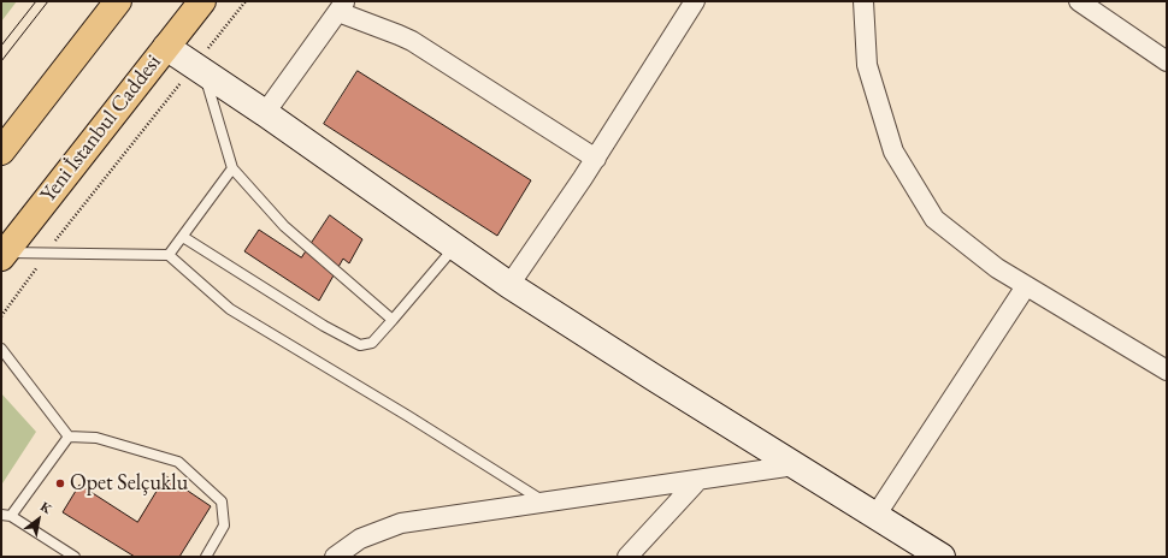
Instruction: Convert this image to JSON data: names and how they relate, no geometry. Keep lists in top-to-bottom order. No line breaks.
{"streets":{"highway":["Yeni İstanbul Caddesi"]},"places":["Opet Selçuklu"],"north":"top right"}
